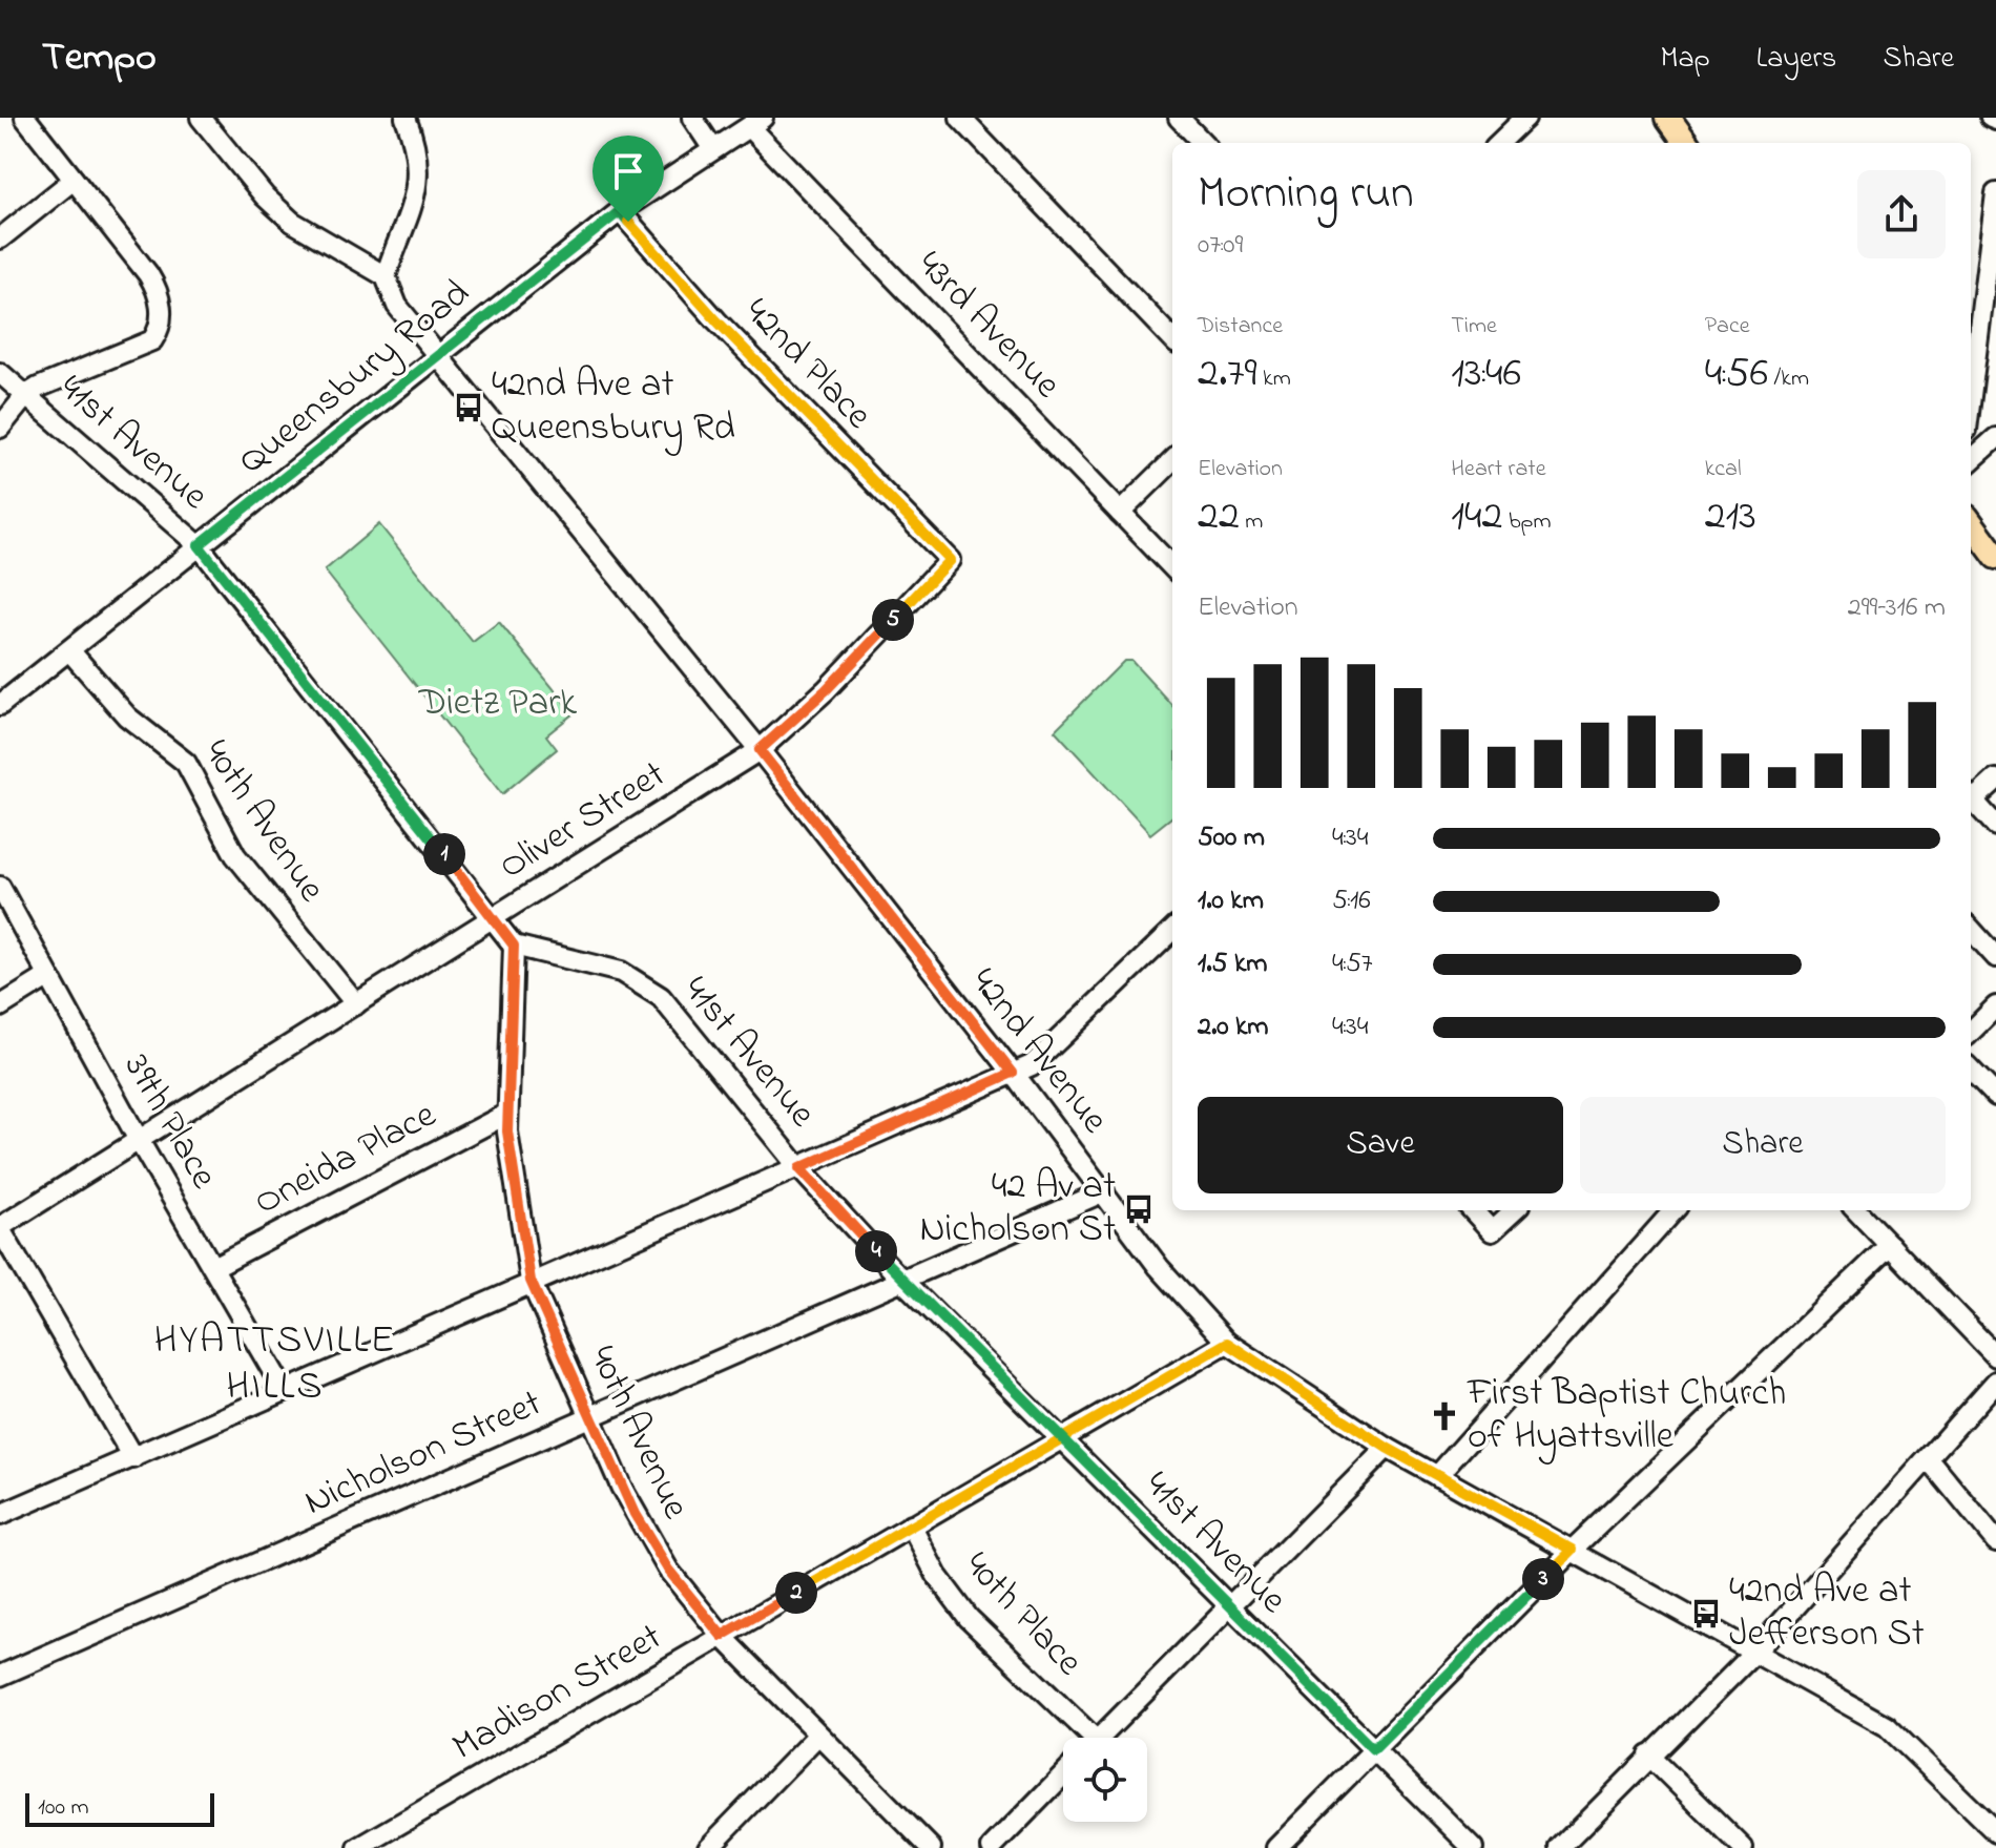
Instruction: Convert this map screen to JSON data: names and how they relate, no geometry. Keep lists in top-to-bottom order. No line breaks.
{"streets":{"street":["43rd Avenue","42nd Place","Queensbury Road","41st Avenue","40th Avenue","Oliver Street","42nd Avenue","39th Place","Oneida Place","Nicholson Street","40th Place","Madison Street"]},"crossings":[["43rd Avenue","Queensbury Road"],["42nd Place","Queensbury Road"],["42nd Place","Oliver Street"],["Queensbury Road","41st Avenue"],["Queensbury Road","40th Avenue"],["Queensbury Road","42nd Avenue"],["41st Avenue","40th Avenue"],["41st Avenue","Oliver Street"],["41st Avenue","Nicholson Street"],["41st Avenue","Madison Street"],["40th Avenue","Oliver Street"],["40th Avenue","Oneida Place"],["40th Avenue","Nicholson Street"],["40th Avenue","Madison Street"],["Oliver Street","42nd Avenue"],["Oliver Street","39th Place"],["42nd Avenue","Nicholson Street"],["42nd Avenue","Madison Street"],["39th Place","Oneida Place"],["40th Place","Madison Street"]],"districts":["HYATTSVILLE HILLS"],"parks":["Dietz Park"],"places":{"bus stop":["42nd Ave at Queensbury Rd","42 Av at Nicholson St","42nd Ave at Jefferson St"],"church":["First Baptist Church of Hyattsville"]},"scale_bar":"100 m","page":{"header":"Tempo","nav":["Map","Layers","Share"],"heading":["Morning run","07:09"],"stats":[["Distance","2.79 km"],["Time","13:46"],["Pace","4:56 /km"],["Elevation","22 m"],["Heart rate","142 bpm"],["kcal","213"]],"chart":["Elevation","299–316 m"],"pins":["5","1","4","3","2"],"list":[{"name":"500 m","note":"4:34"},{"name":"1.0 km","note":"5:16"},{"name":"1.5 km","note":"4:57"},{"name":"2.0 km","note":"4:34"}],"buttons":["Save","Share"],"scale":"100 m"}}
